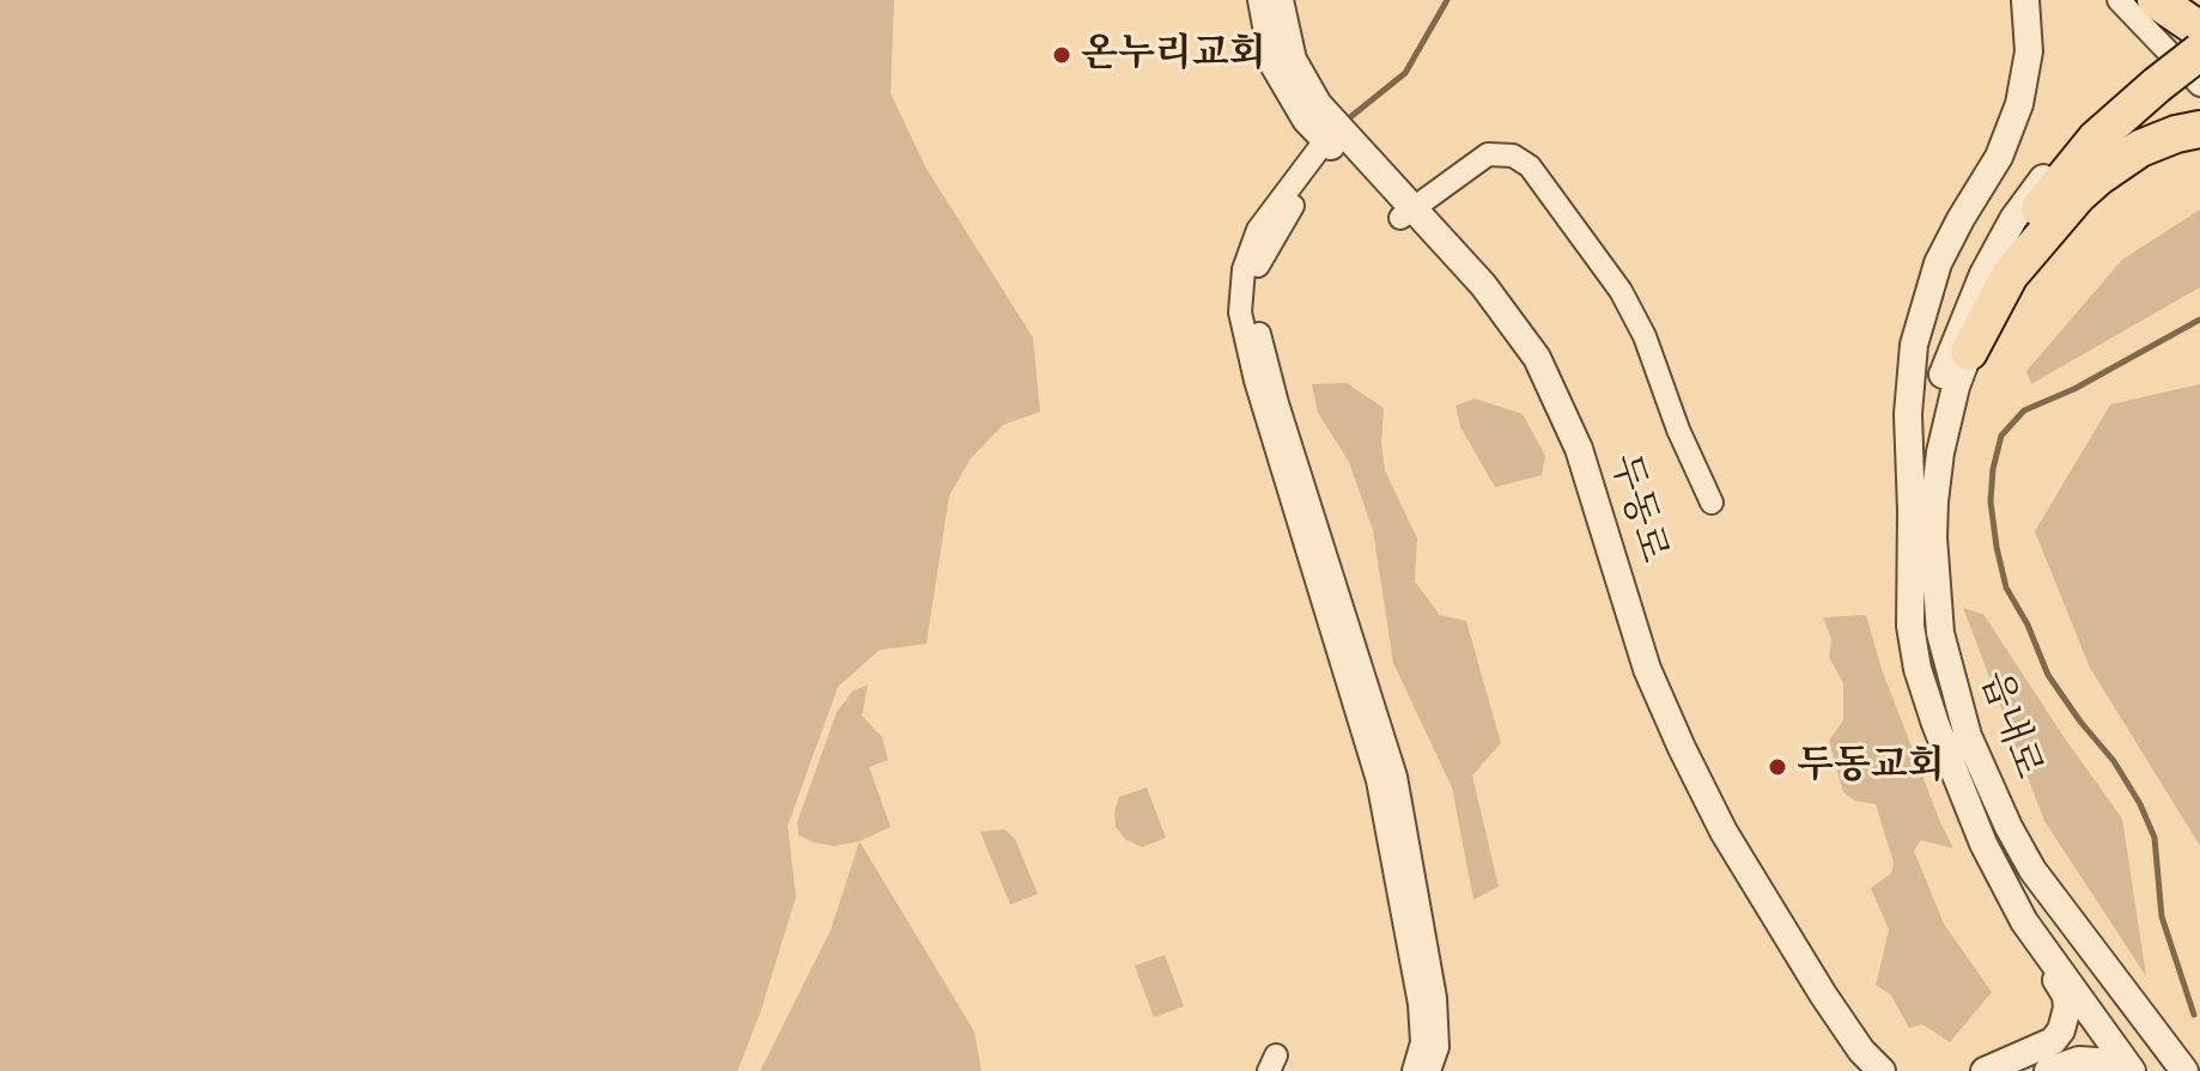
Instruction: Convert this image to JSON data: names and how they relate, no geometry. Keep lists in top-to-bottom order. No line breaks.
{"streets":{"street":["두동로","읍내로"]},"places":["온누리교회","두동교회"]}
